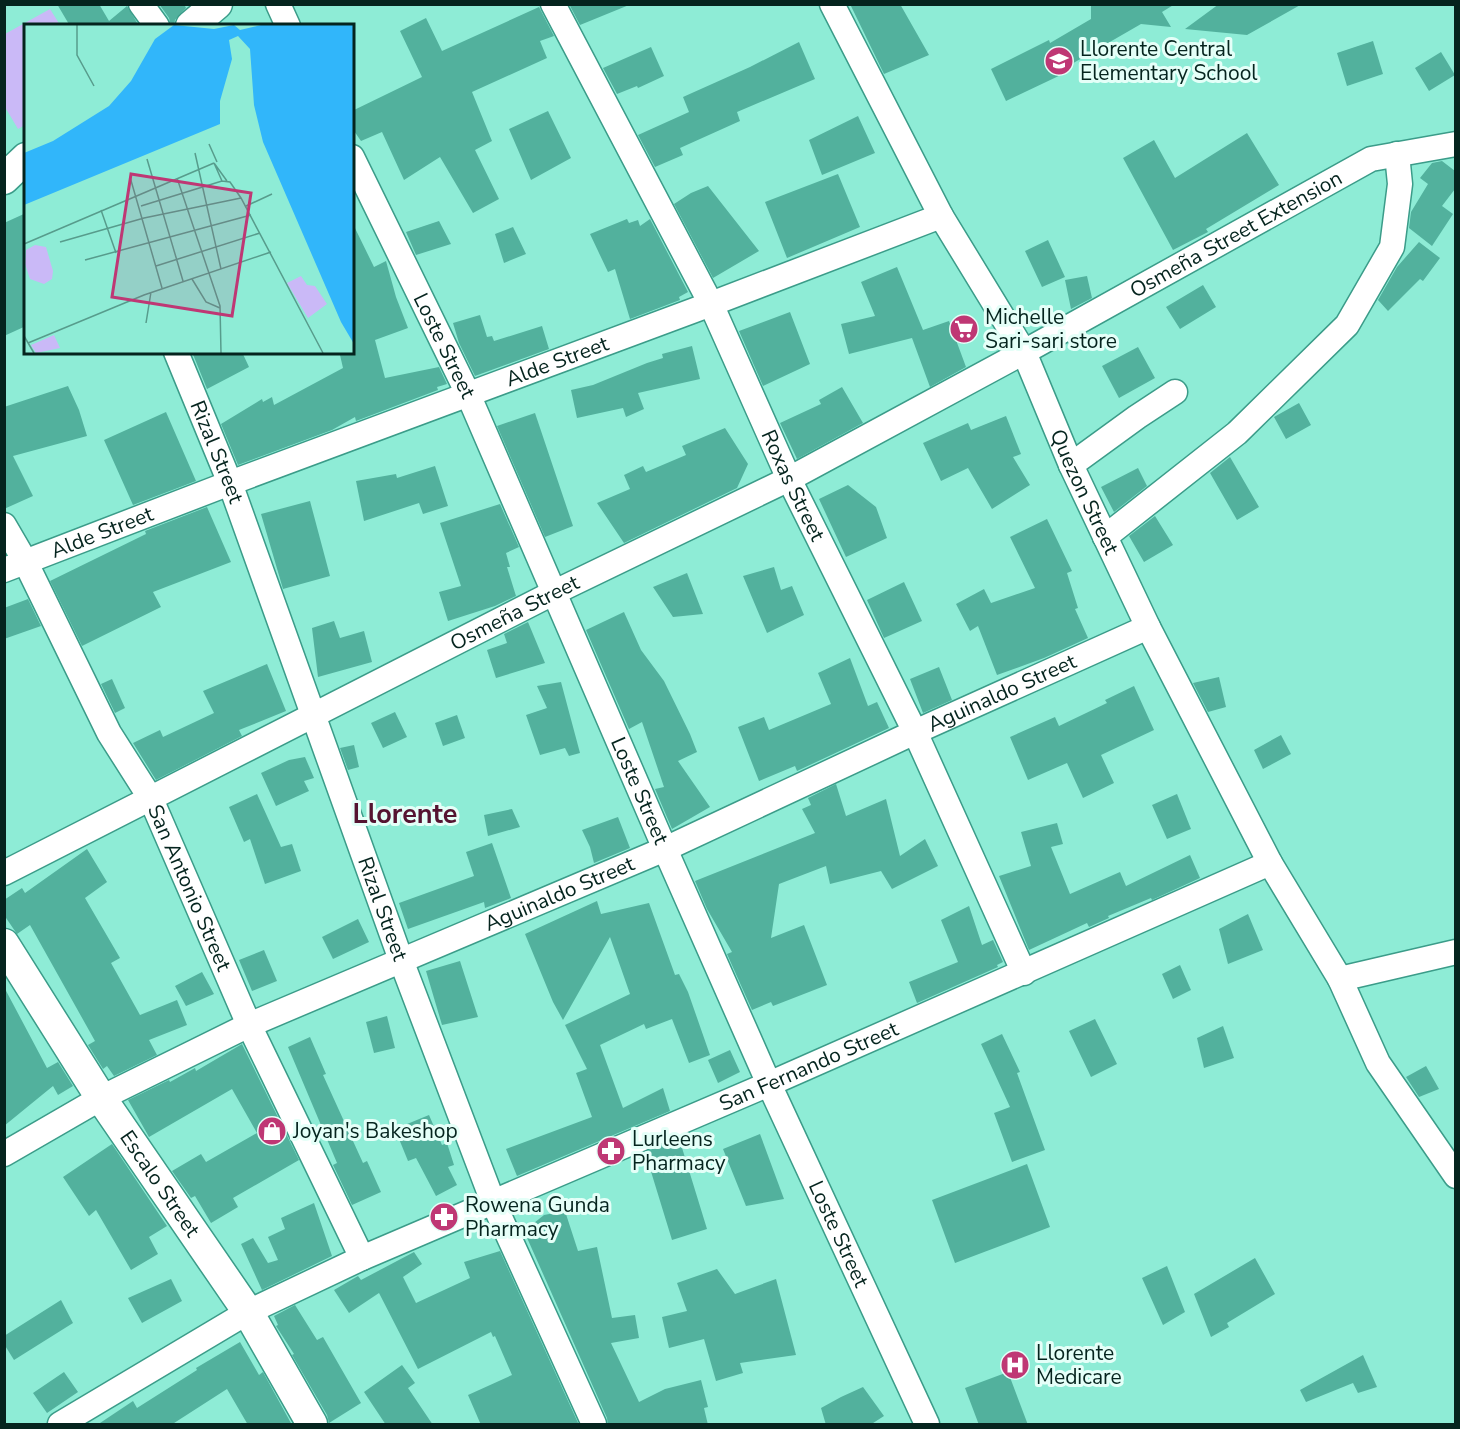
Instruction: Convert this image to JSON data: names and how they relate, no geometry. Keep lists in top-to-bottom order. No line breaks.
{"streets":{"street":["Osmeña Street Extension","Loste Street","Alde Street","Rizal Street","Roxas Street","Quezon Street","Osmeña Street","Aguinaldo Street","San Antonio Street","San Fernando Street","Escalo Street"]},"crossings":[["Osmeña Street Extension","Quezon Street"],["Osmeña Street Extension","Osmeña Street"],["Loste Street","Alde Street"],["Loste Street","Osmeña Street"],["Loste Street","Aguinaldo Street"],["Loste Street","San Fernando Street"],["Alde Street","Rizal Street"],["Alde Street","Roxas Street"],["Alde Street","Quezon Street"],["Alde Street","San Antonio Street"],["Rizal Street","Osmeña Street"],["Rizal Street","Aguinaldo Street"],["Rizal Street","San Fernando Street"],["Roxas Street","Osmeña Street"],["Roxas Street","Aguinaldo Street"],["Roxas Street","San Fernando Street"],["Quezon Street","Osmeña Street"],["Quezon Street","Aguinaldo Street"],["Quezon Street","San Fernando Street"],["Osmeña Street","San Antonio Street"],["Aguinaldo Street","San Antonio Street"],["Aguinaldo Street","Escalo Street"],["San Antonio Street","San Fernando Street"],["San Fernando Street","Escalo Street"]],"districts":["Llorente"],"places":{"school or university":["Llorente Central Elementary School"],"supermarket":["Michelle Sari-sari store"],"shop":["Joyan's Bakeshop"],"pharmacy":["Lurleens Pharmacy","Rowena Gunda Pharmacy"],"hospital":["Llorente Medicare"]}}
